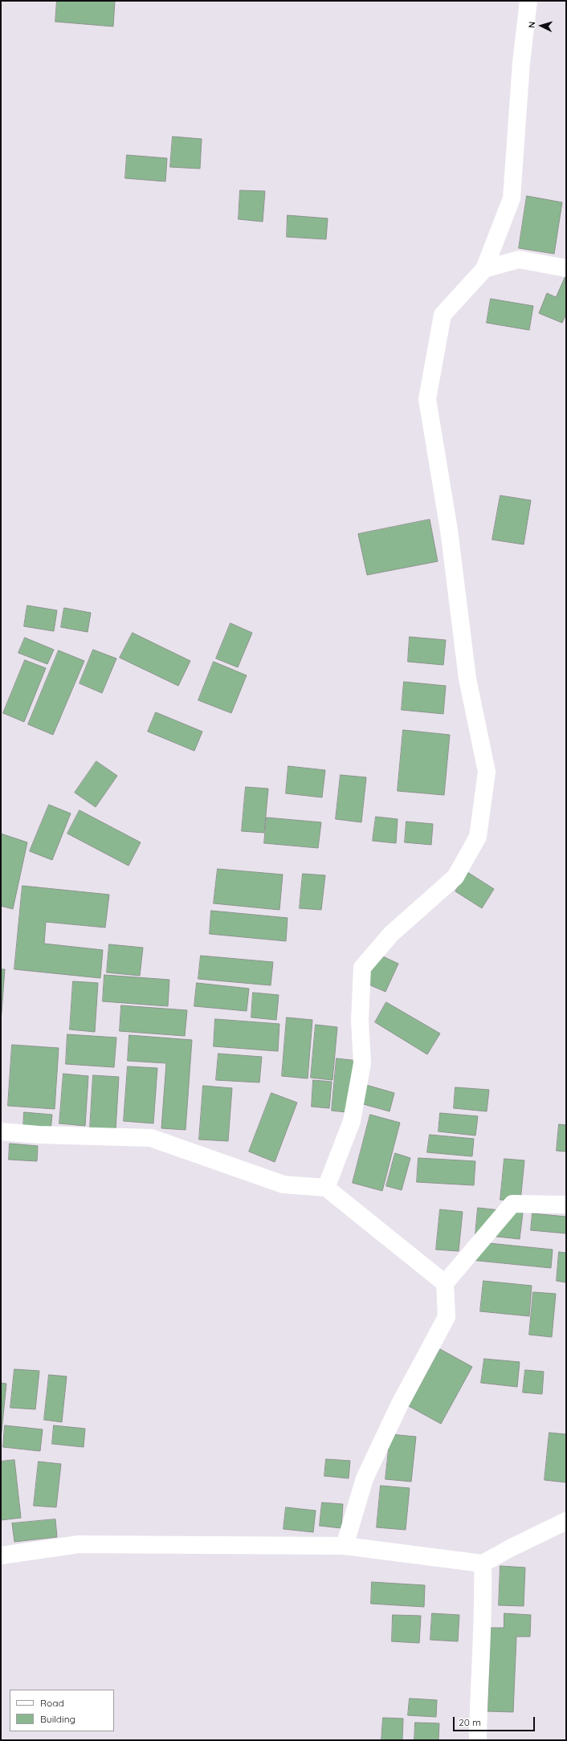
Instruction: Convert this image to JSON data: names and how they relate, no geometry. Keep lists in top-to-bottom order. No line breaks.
{"legend":["Road","Building"],"scale_bar":"20 m","north":"left"}
